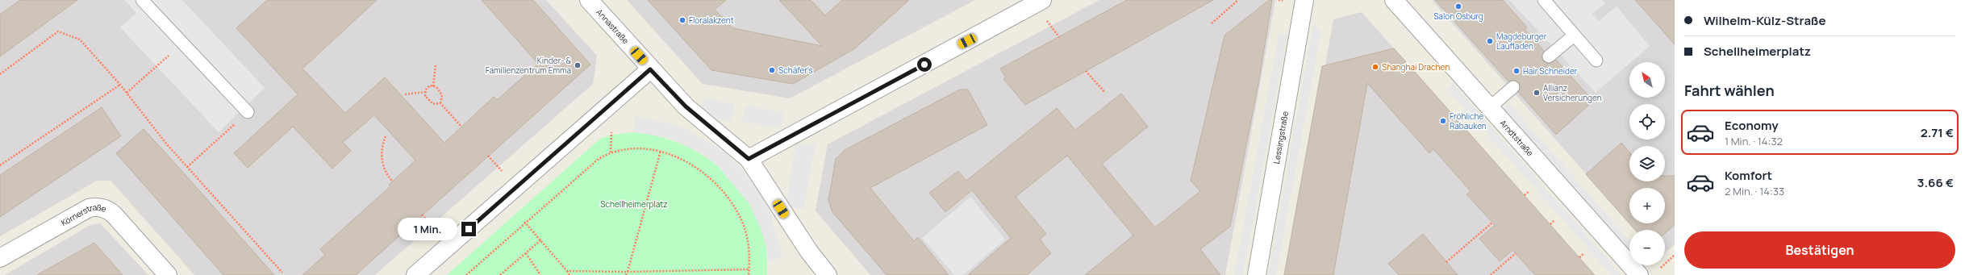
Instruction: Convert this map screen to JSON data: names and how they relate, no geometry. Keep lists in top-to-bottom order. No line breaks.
{"streets":{"street":["Annastraße","Lessingstraße","Arndtstraße","Körnerstraße"]},"parks":["Schellheimerplatz"],"places":["Salon Osburg","Floralakzent","Magdeburger Laufladen","Kinder- & Familienzentrum Emma","Shanghai Drachen","Schäfer's","Hair Schneider","Allianz Versicherungen","Fröhliche Rabauken"],"north":"top left","page":{"banner":["Wilhelm-Külz-Straße","Schellheimerplatz"],"map_buttons":["+","−"],"heading":"Fahrt wählen","list":[{"name":"Economy","note":"1 Min. · 14:32","value":"2.71 €"},{"name":"Komfort","note":"2 Min. · 14:33","value":"3.66 €"}],"bubble":"1 Min.","buttons":"Bestätigen"}}
